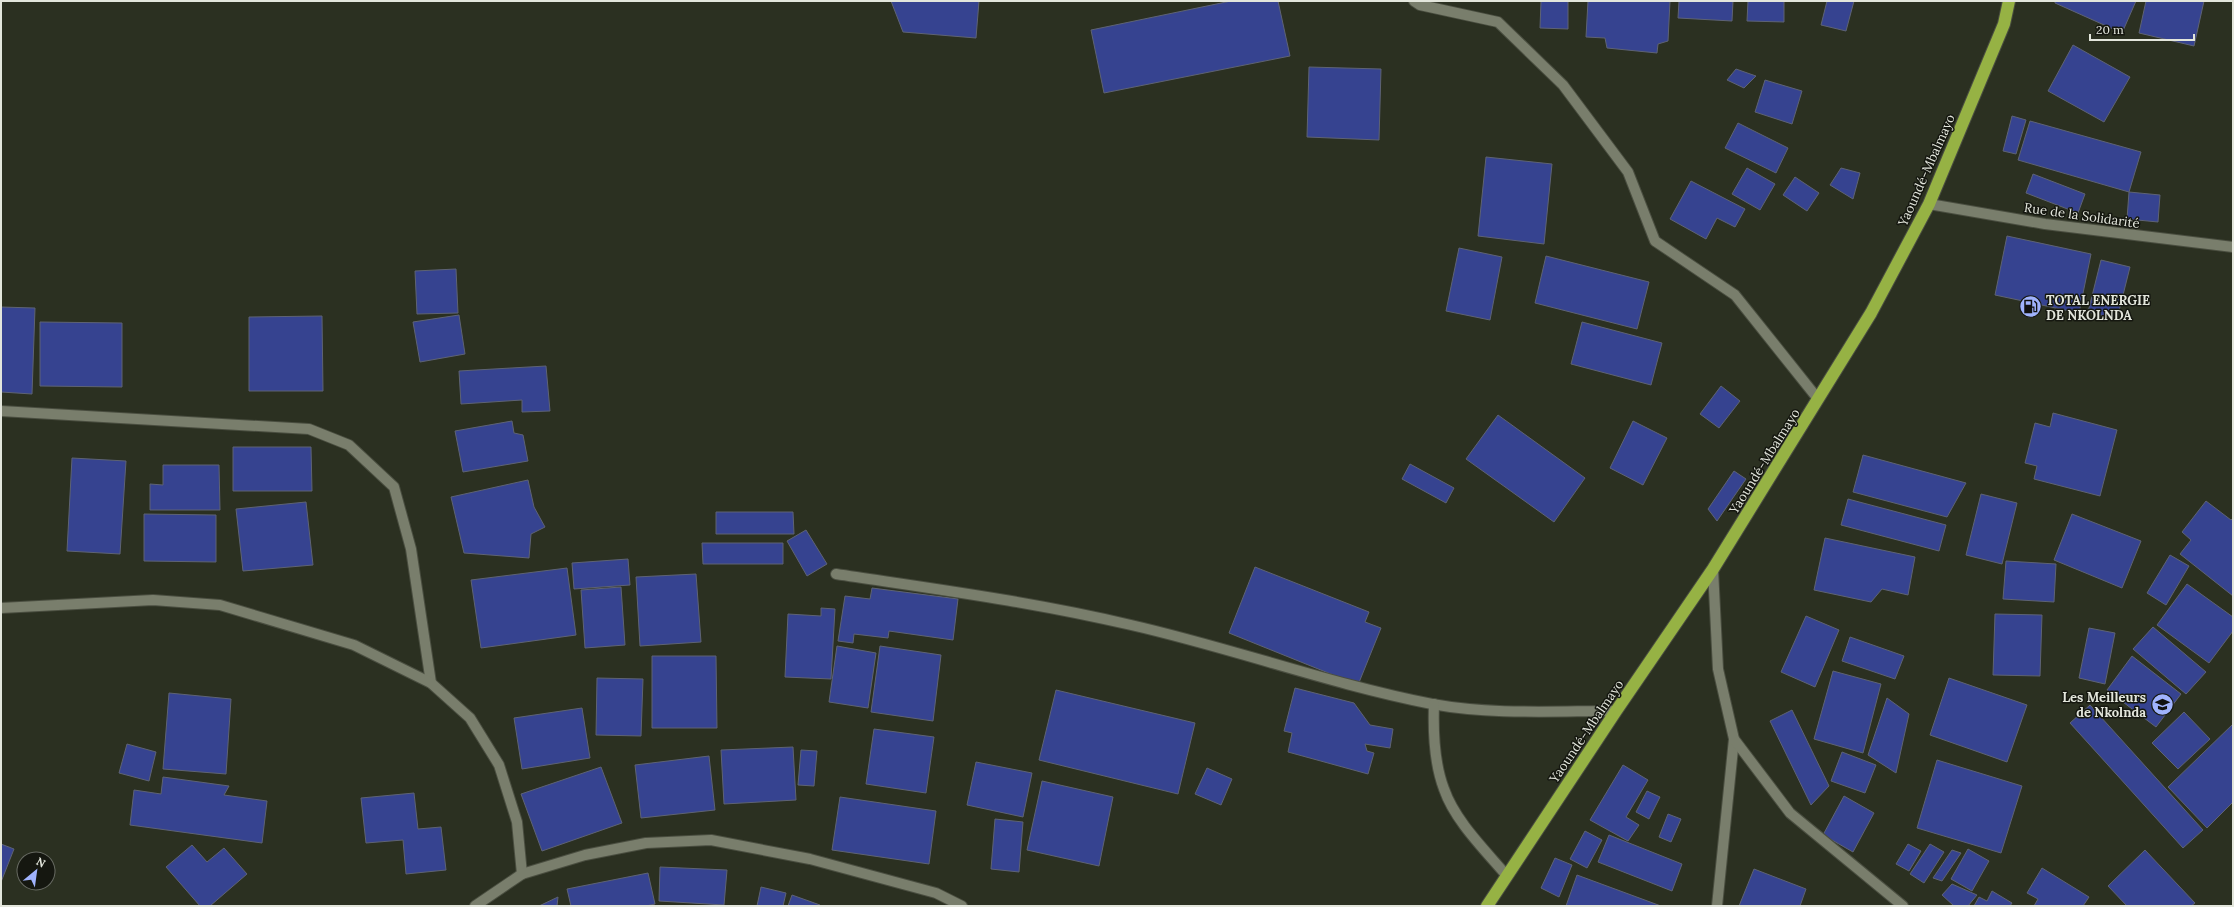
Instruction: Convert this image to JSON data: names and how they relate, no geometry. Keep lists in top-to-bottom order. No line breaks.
{"streets":{"highway":["Yaoundé-Mbalmayo"],"street":["Rue de la Solidarité"]},"crossings":[["Yaoundé-Mbalmayo","Rue de la Solidarité"]],"places":{"fuel station":["TOTAL ENERGIE DE NKOLNDA"],"school or university":["Les Meilleurs de Nkolnda"]},"scale_bar":"20 m","north":"top right"}
